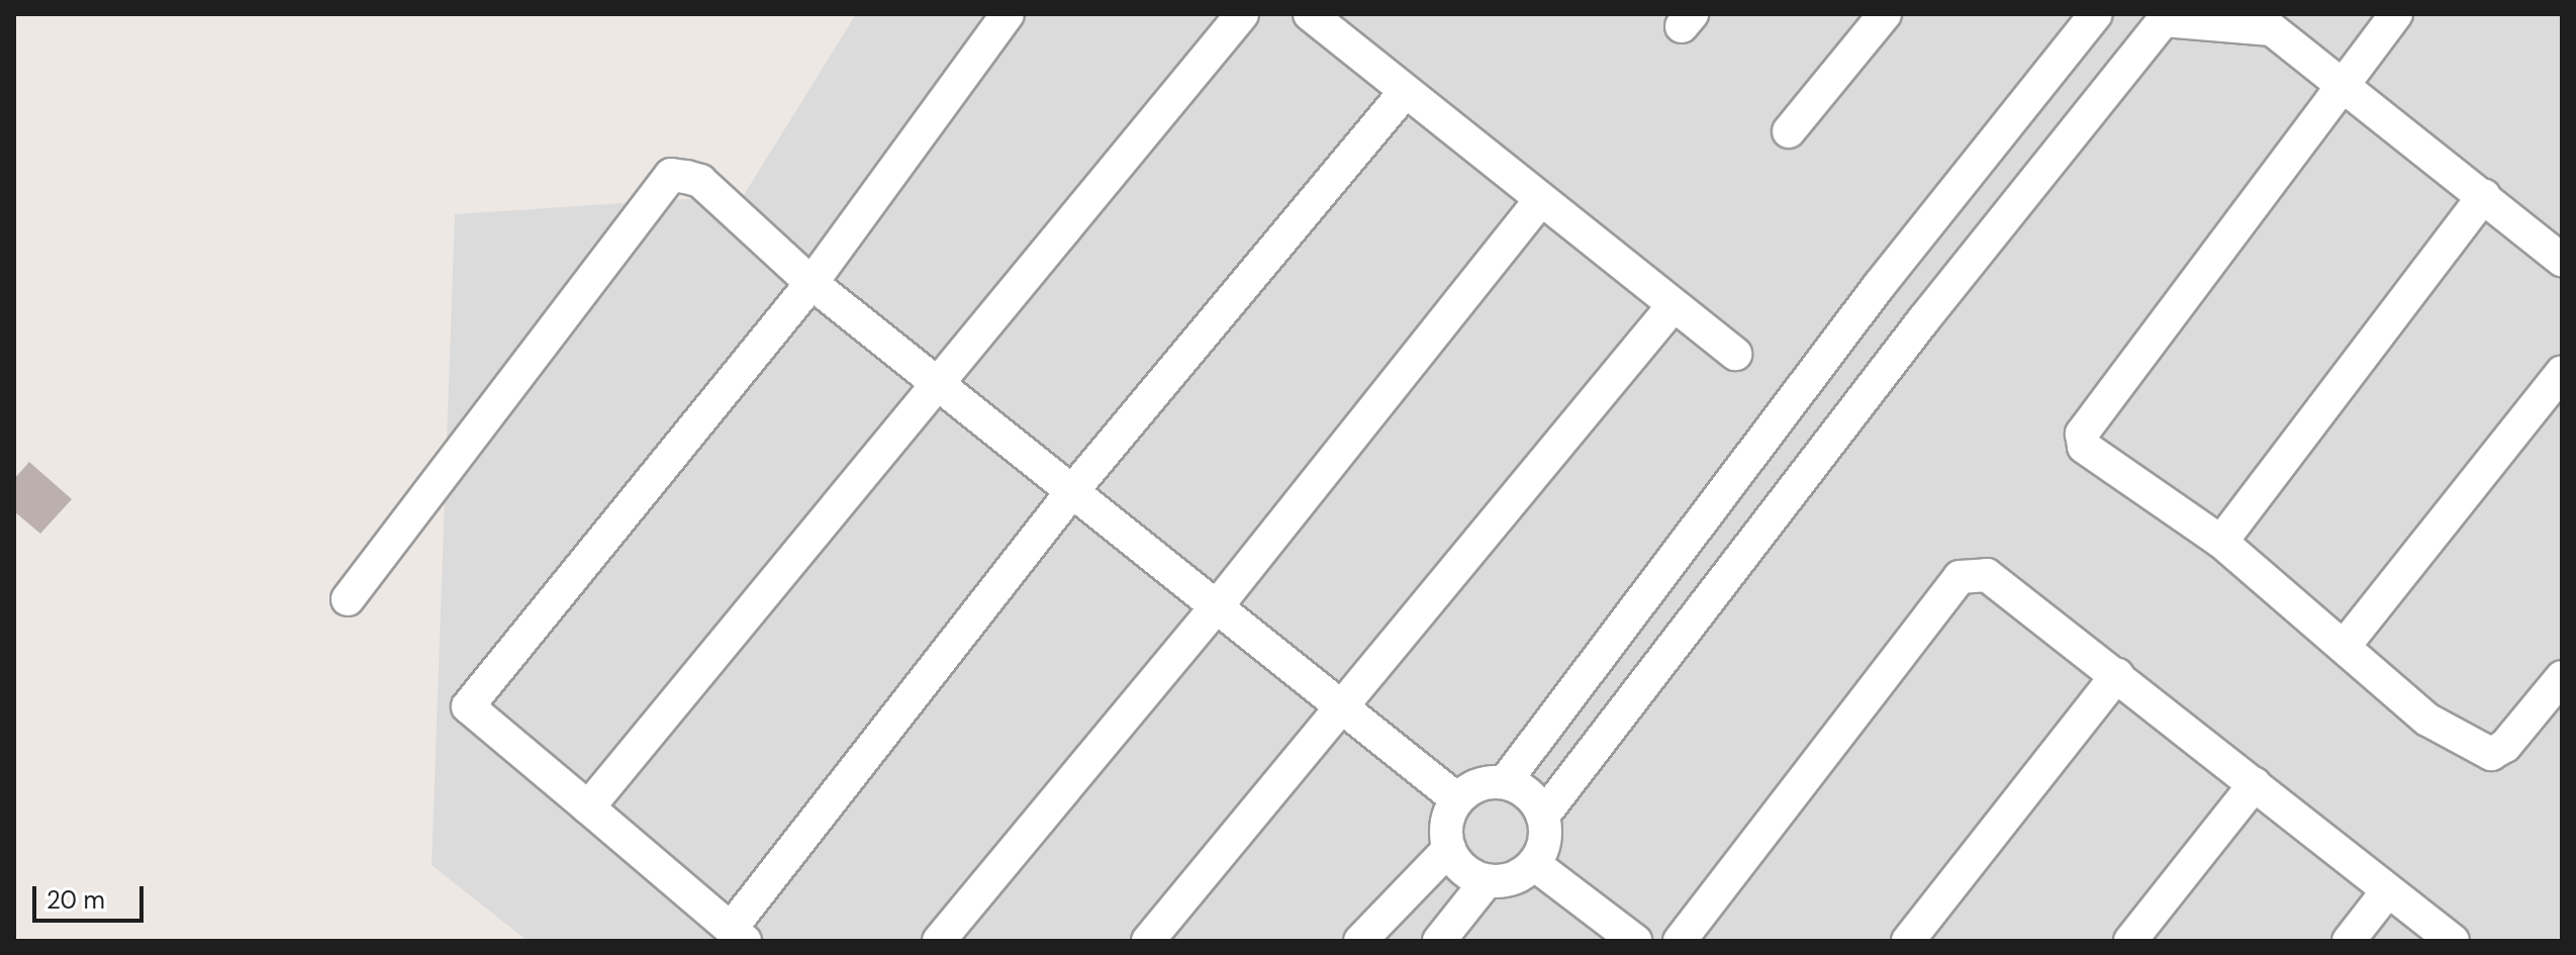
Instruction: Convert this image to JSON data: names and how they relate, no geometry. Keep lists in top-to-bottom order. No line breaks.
{"scale_bar":"20 m"}
